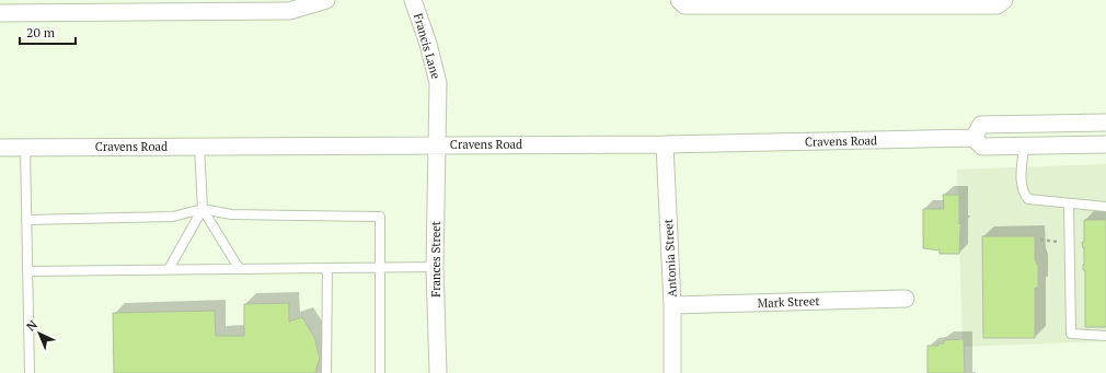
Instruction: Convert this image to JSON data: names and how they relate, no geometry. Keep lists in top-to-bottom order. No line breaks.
{"streets":{"street":["Francis Lane","Cravens Road","Antonia Street","Frances Street","Mark Street"]},"crossings":[["Francis Lane","Cravens Road"],["Francis Lane","Frances Street"],["Cravens Road","Antonia Street"],["Cravens Road","Frances Street"],["Antonia Street","Mark Street"]],"scale_bar":"20 m","north":"top left"}
